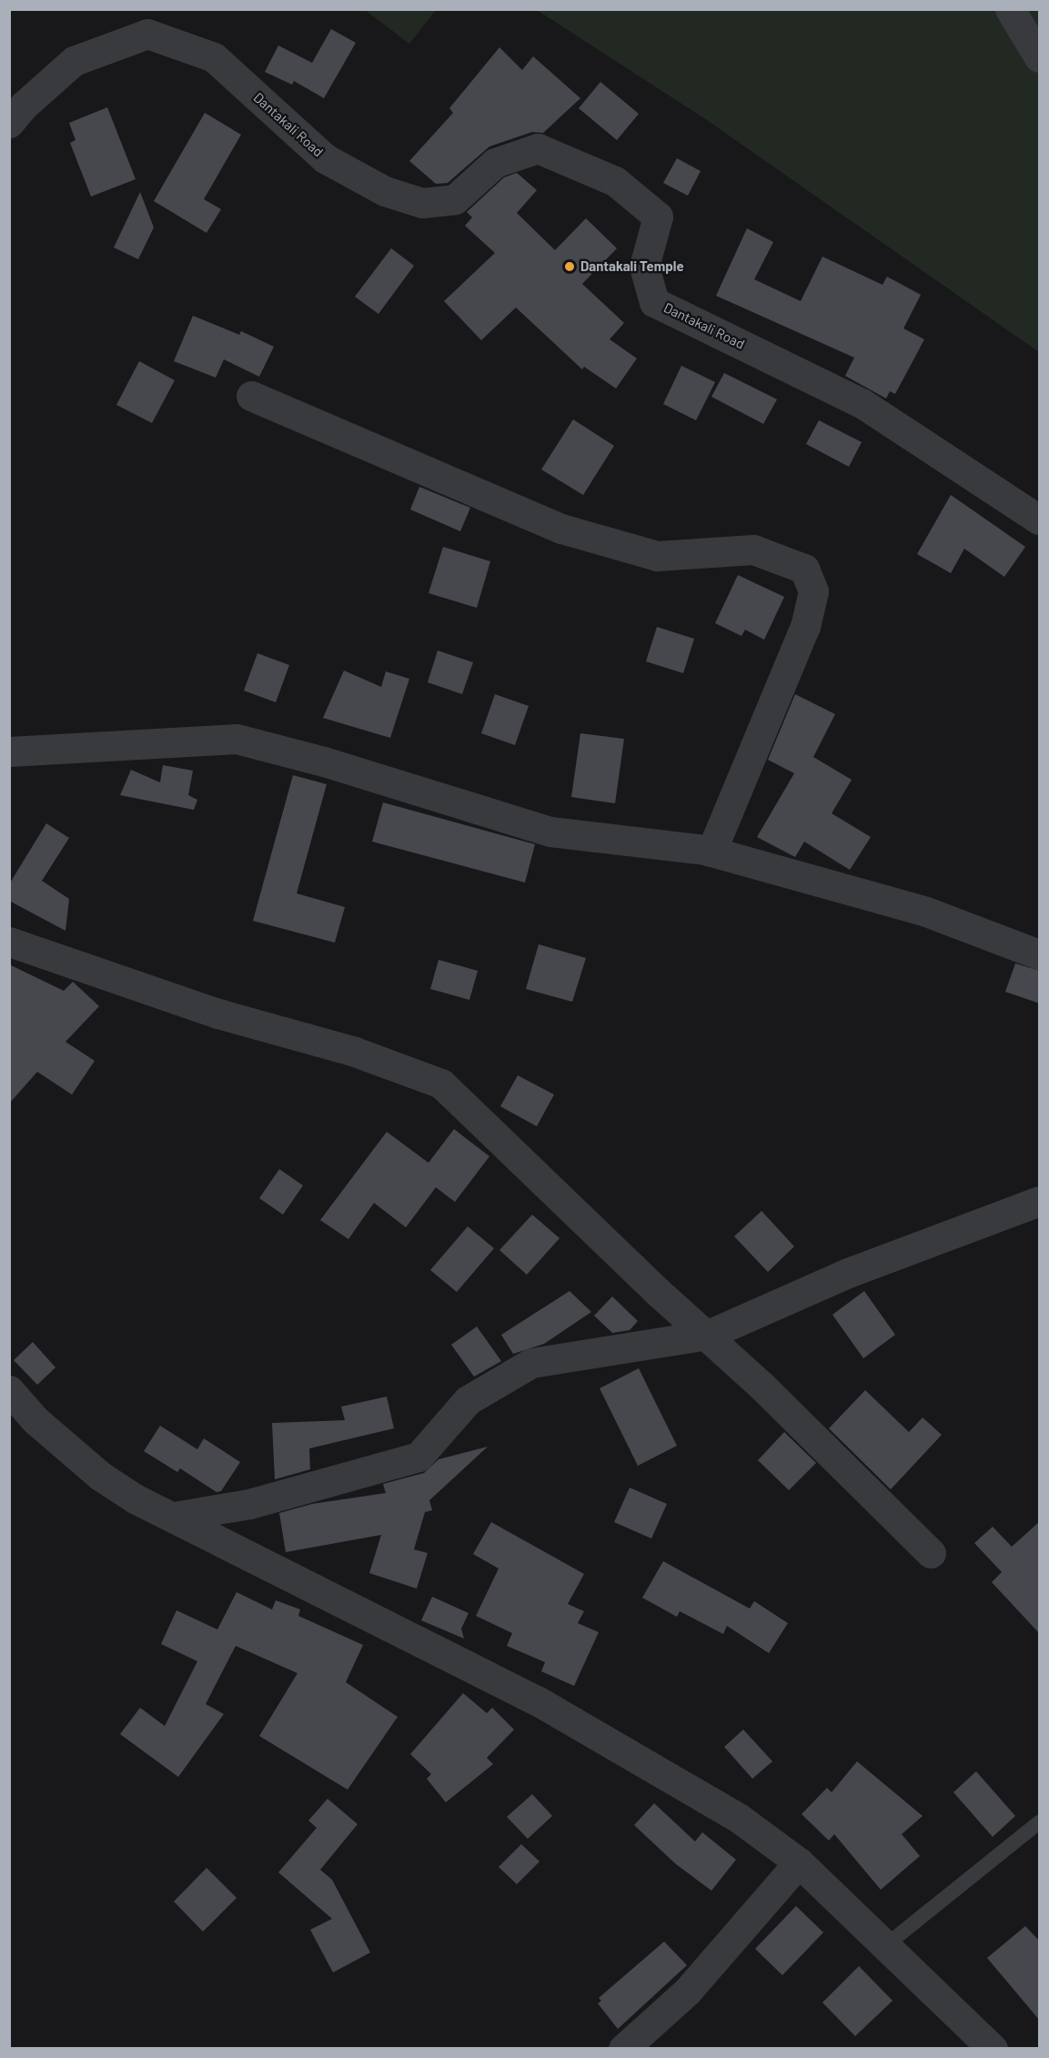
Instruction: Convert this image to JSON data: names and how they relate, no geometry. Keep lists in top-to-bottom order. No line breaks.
{"streets":{"street":["Dantakali Road"]},"places":["Dantakali Temple"]}
